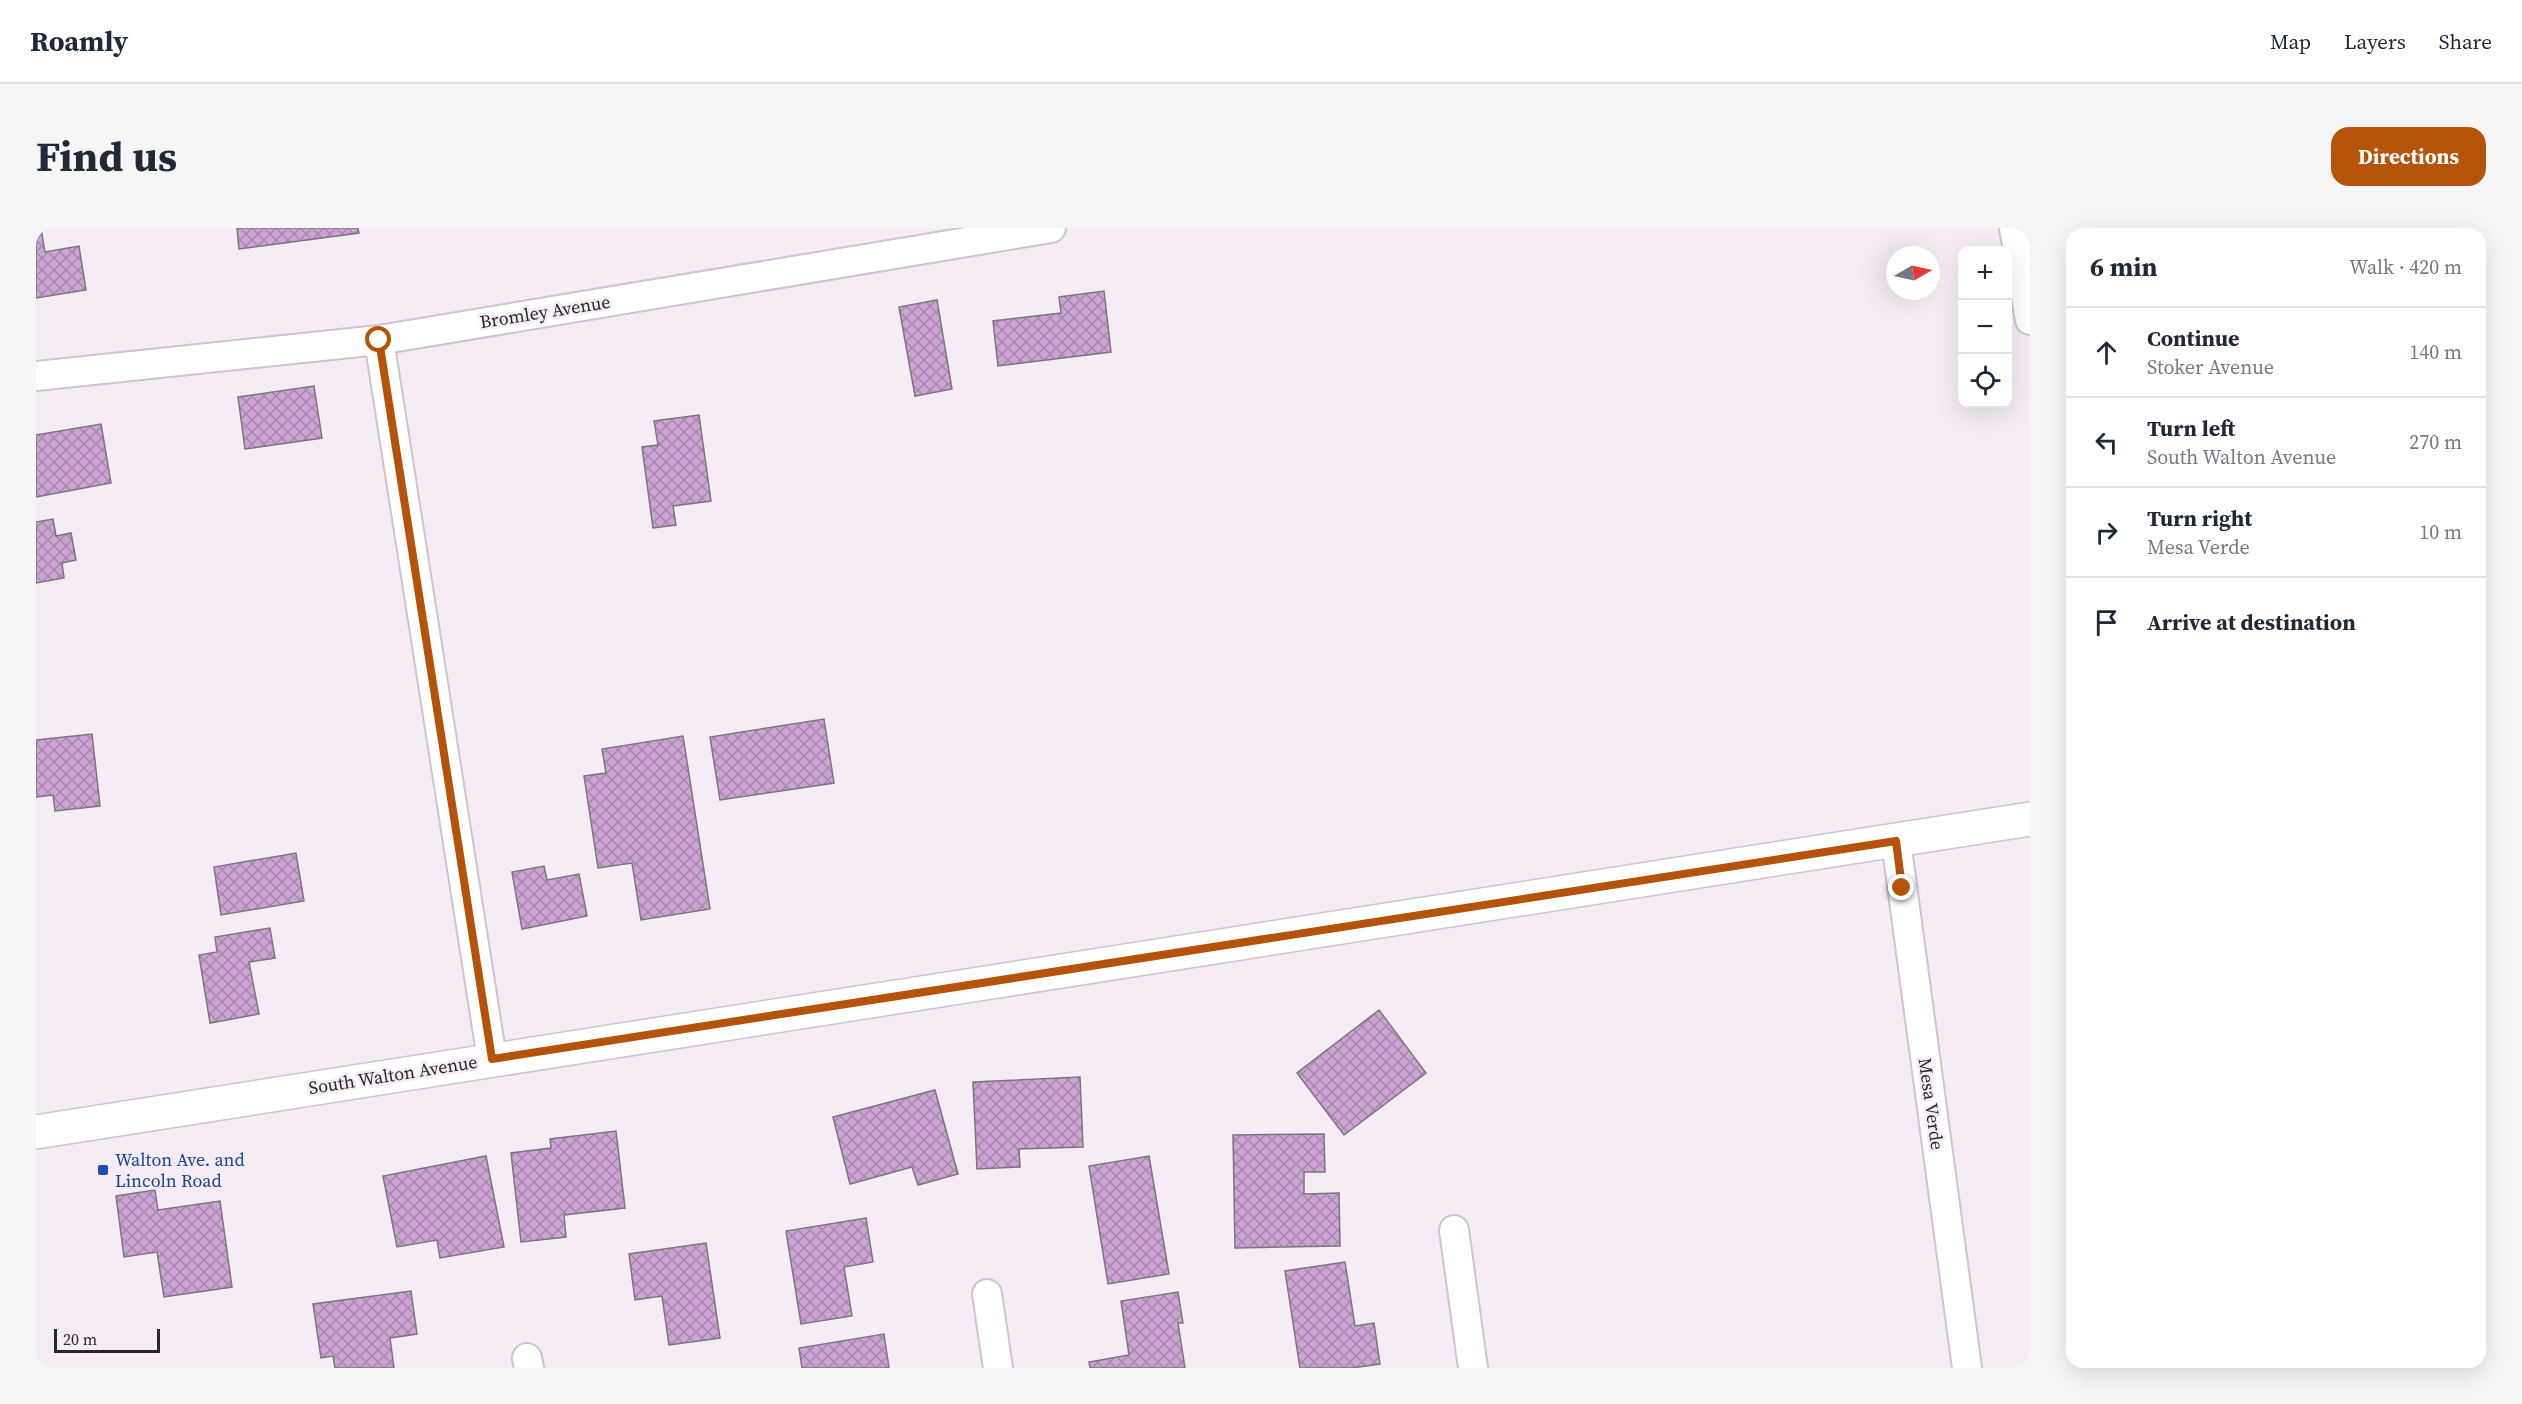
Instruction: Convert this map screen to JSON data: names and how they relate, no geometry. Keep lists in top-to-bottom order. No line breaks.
{"streets":{"street":["Bromley Avenue","South Walton Avenue","Mesa Verde"]},"crossings":[["South Walton Avenue","Mesa Verde"]],"places":{"transit":["Walton Ave. and Lincoln Road"]},"scale_bar":"20 m","north":"right","page":{"header":"Roamly","nav":["Map","Layers","Share"],"title":"Find us","buttons":"Directions","heading":["6 min","Walk · 420 m"],"map_buttons":["+","−"],"list":[["Continue","Stoker Avenue","140 m"],["Turn left","South Walton Avenue","270 m"],["Turn right","Mesa Verde","10 m"],"Arrive at destination"],"scale":"20 m"}}
